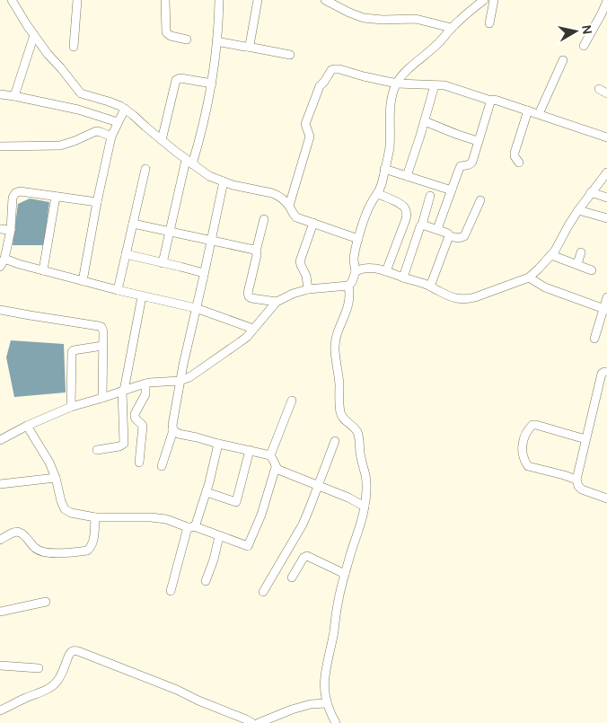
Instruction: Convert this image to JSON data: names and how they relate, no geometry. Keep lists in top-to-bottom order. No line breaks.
{"north":"right"}
